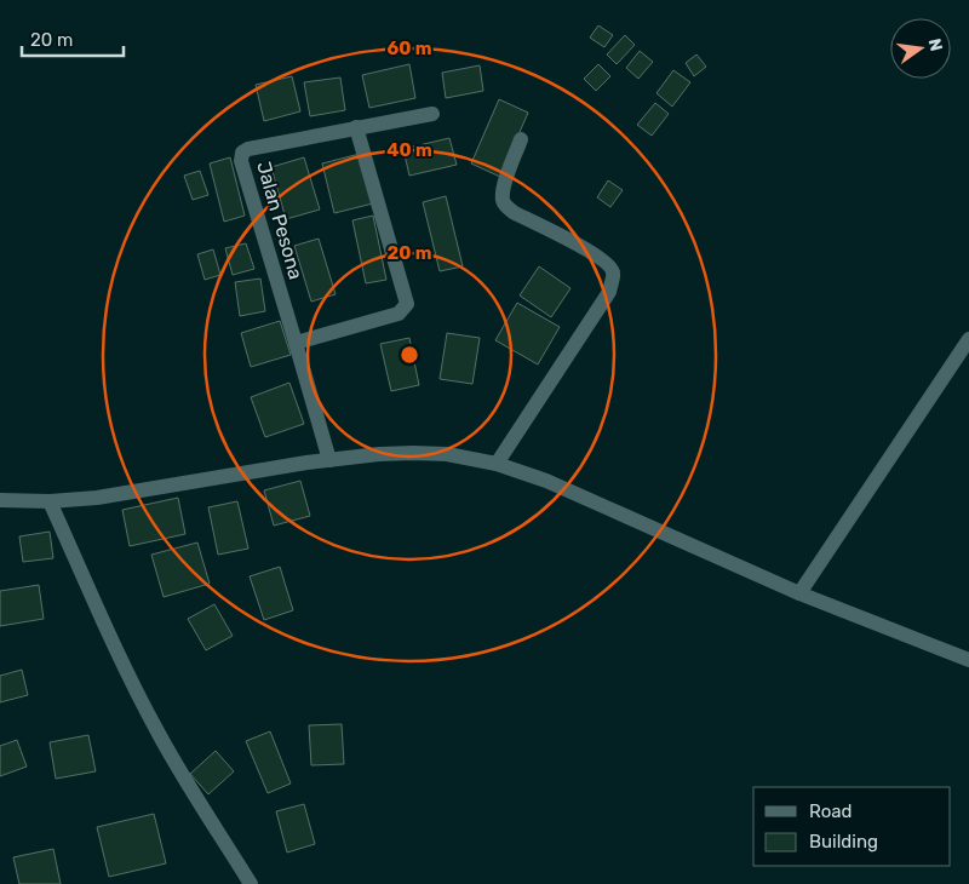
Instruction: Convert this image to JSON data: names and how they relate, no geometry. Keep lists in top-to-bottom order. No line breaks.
{"streets":{"street":["Jalan Pesona"]},"legend":["Road","Building"],"scale_bar":"20 m","north":"right","rings":["60 m","40 m","20 m"]}
